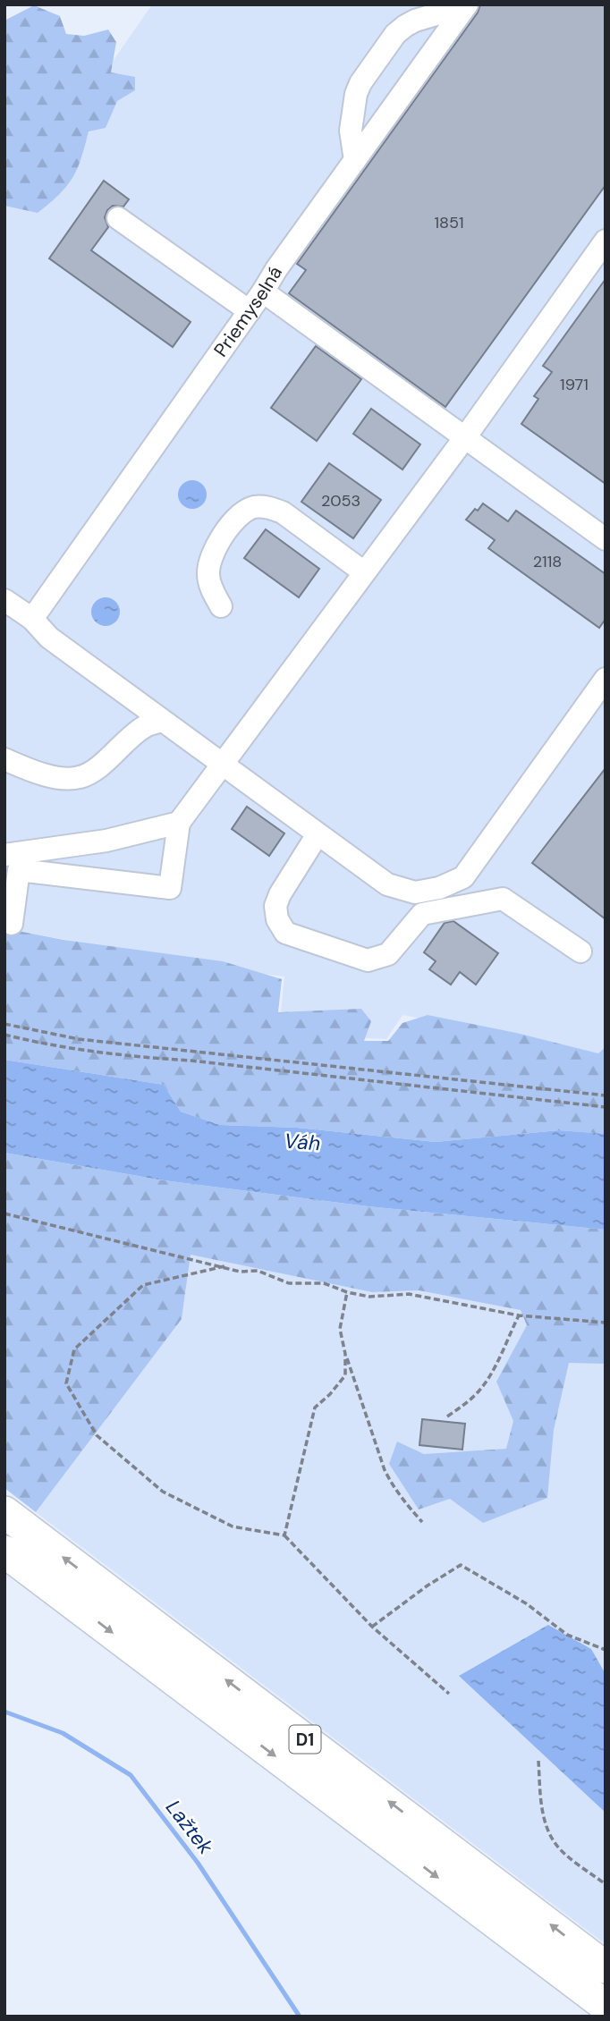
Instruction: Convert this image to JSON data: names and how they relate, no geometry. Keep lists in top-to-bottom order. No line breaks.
{"streets":{"highway":["D1"],"lane":["Priemyselná"]},"water":["Váh","Lažtek"],"house_numbers":["1851","1971","2053","2118"]}
